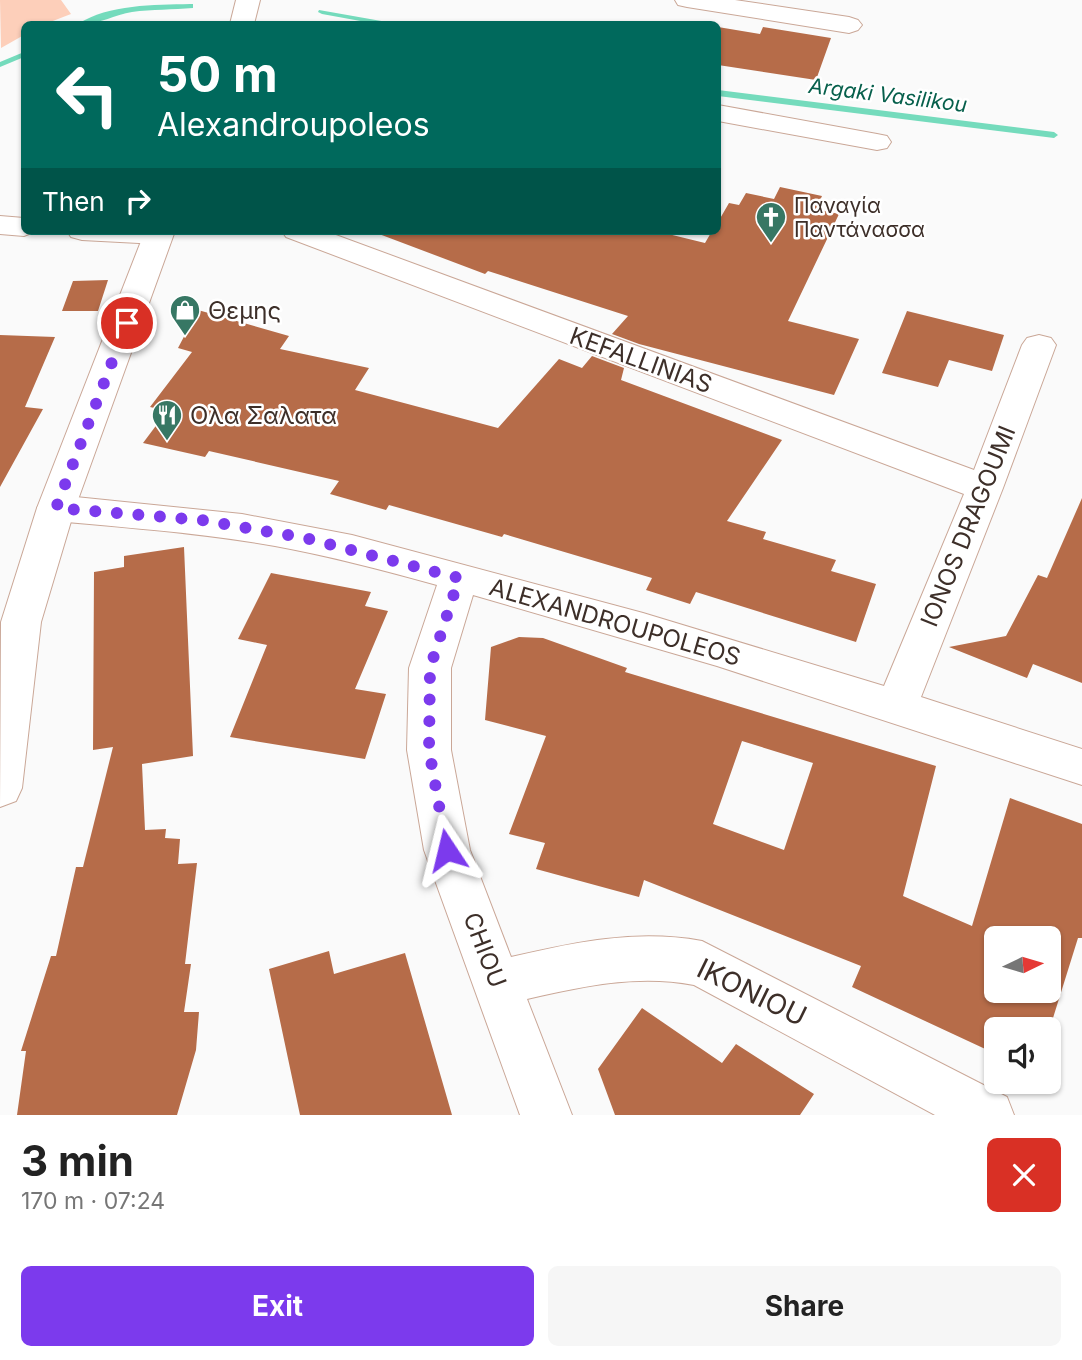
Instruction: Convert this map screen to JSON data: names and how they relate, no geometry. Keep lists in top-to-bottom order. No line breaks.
{"streets":{"street":["KEFALLINIAS","IONOS DRAGOUMI","ALEXANDROUPOLEOS","CHIOU","IKONIOU"]},"crossings":[["KEFALLINIAS","IONOS DRAGOUMI"],["IONOS DRAGOUMI","ALEXANDROUPOLEOS"],["ALEXANDROUPOLEOS","CHIOU"],["CHIOU","IKONIOU"]],"water":["Argaki Vasilikou"],"places":{"church":["Παναγία Παντάνασσα"],"shop":["Θεμης"],"restaurant":["Ολα Σαλατα"]},"north":"right","page":{"turn":["50 m","Alexandroupoleos"],"then":"Then","heading":["3 min","170 m · 07:24"],"buttons":["Exit","Share"]}}
